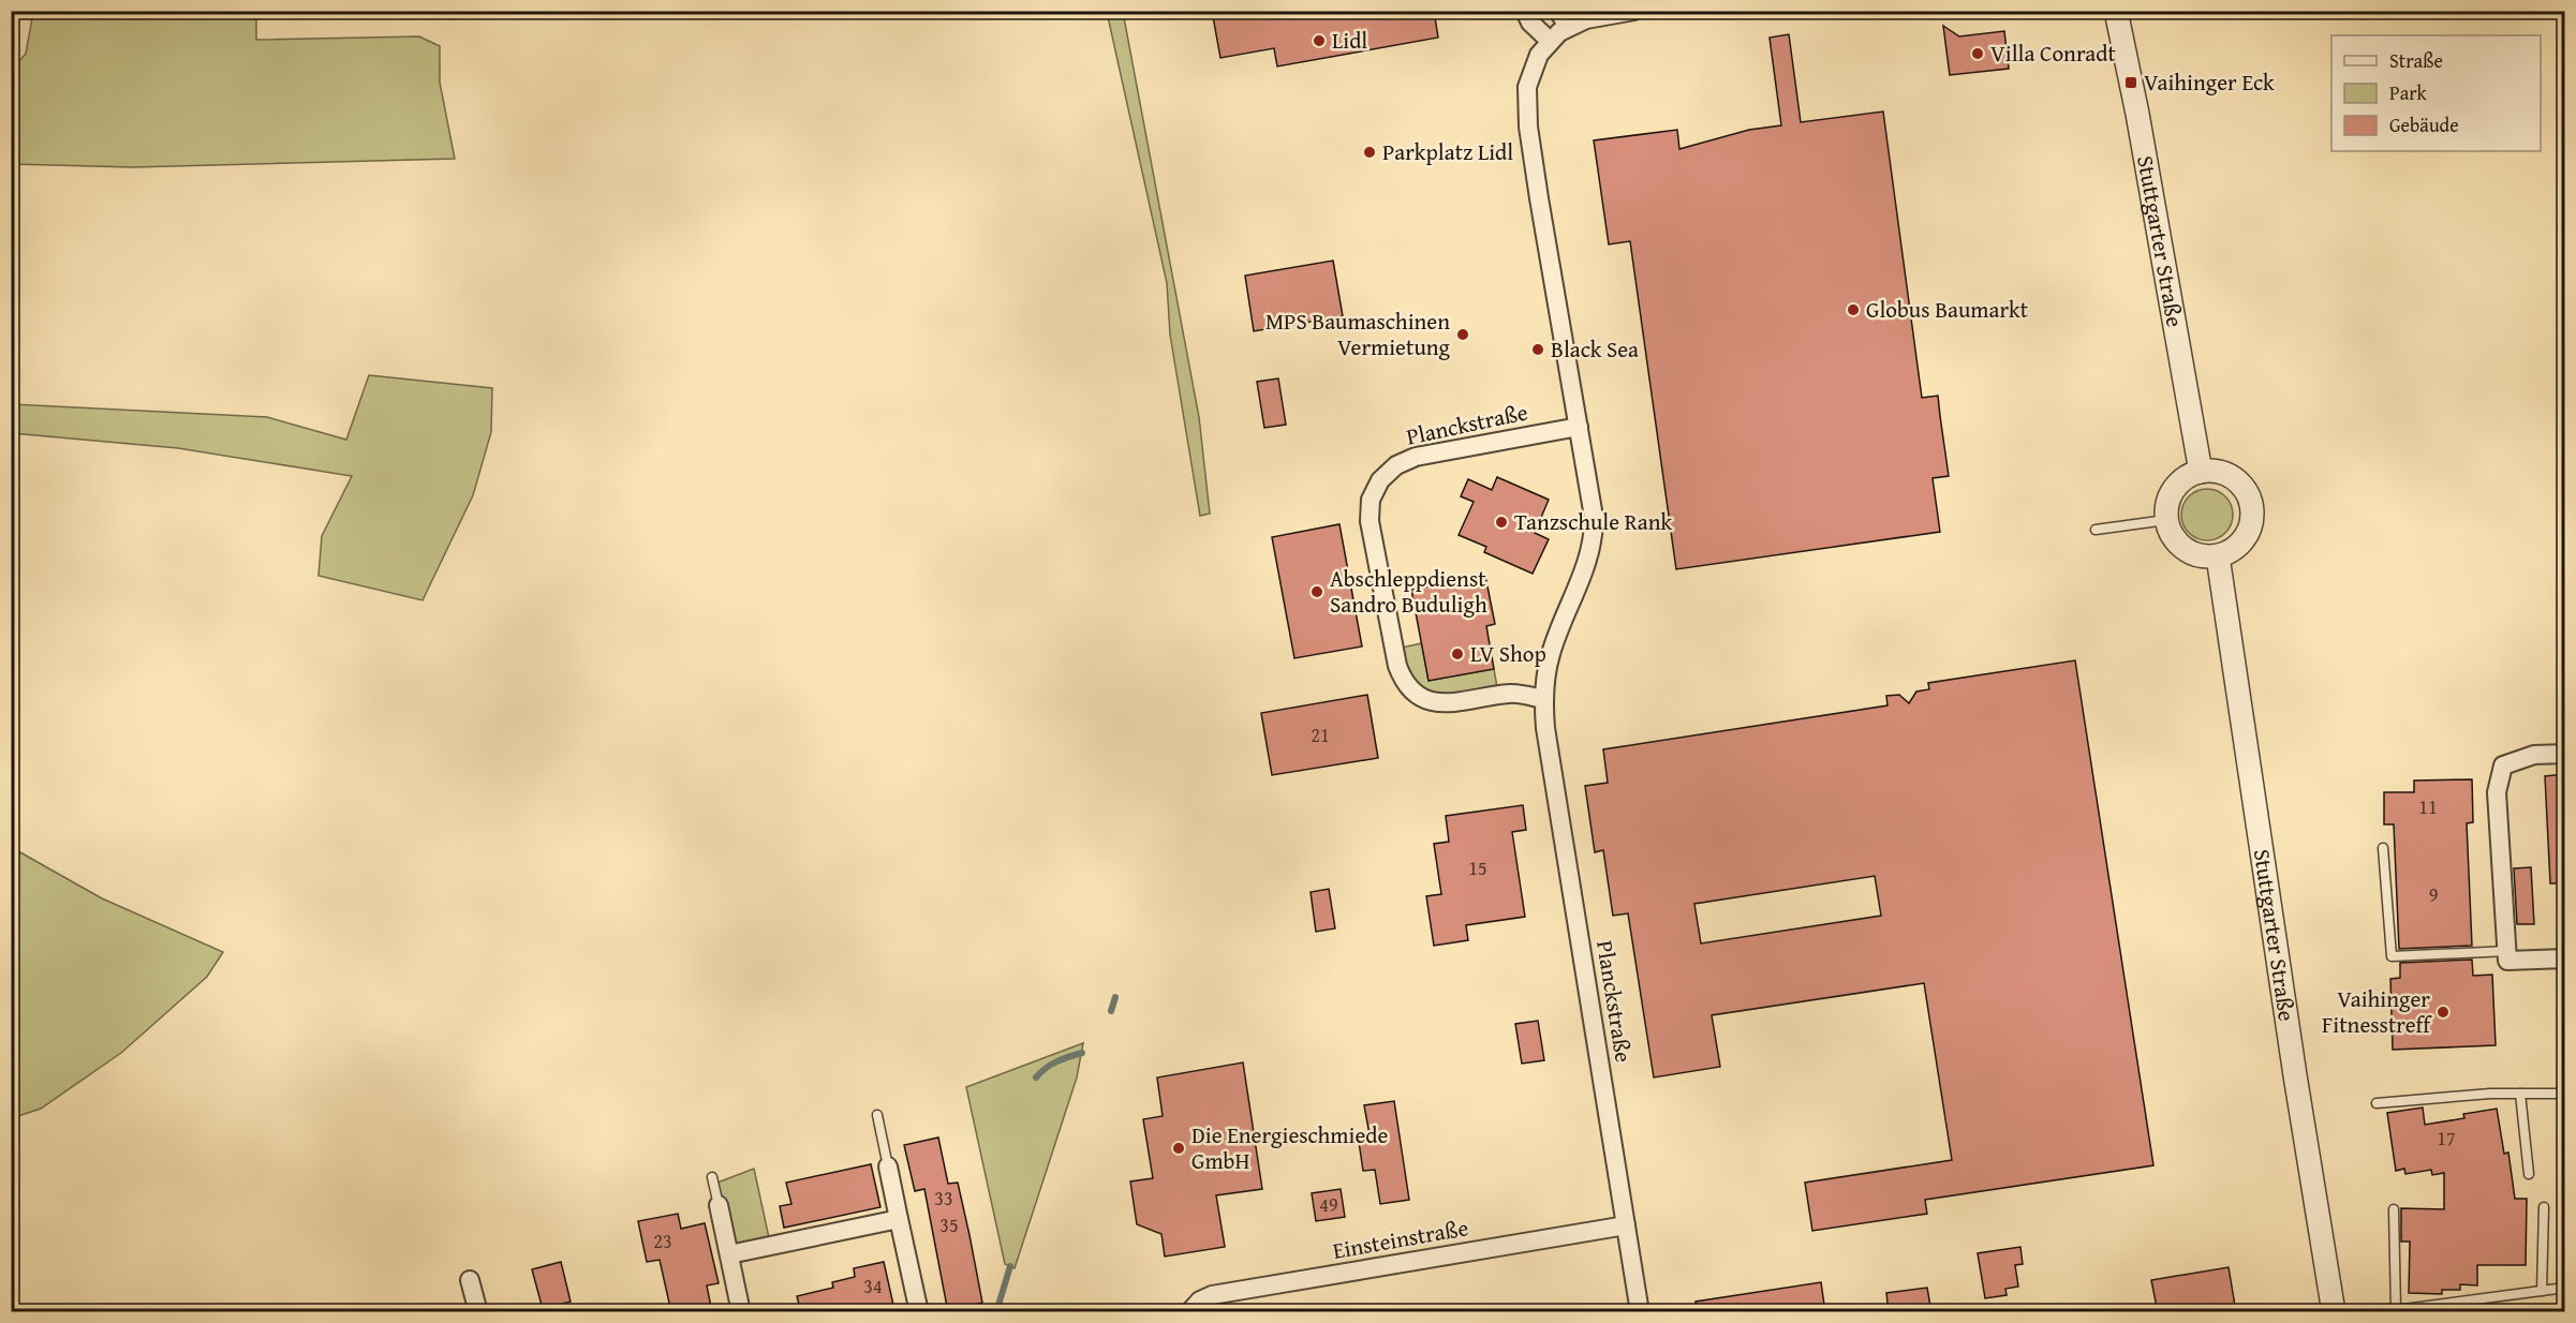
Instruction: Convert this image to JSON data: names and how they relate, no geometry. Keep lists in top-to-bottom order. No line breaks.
{"streets":{"street":["Stuttgarter Straße","Planckstraße","Einsteinstraße"]},"crossings":[["Planckstraße","Einsteinstraße"]],"places":{"other":["Lidl","Villa Conradt","Parkplatz Lidl","Globus Baumarkt","MPS Baumaschinen Vermietung","Black Sea","Tanzschule Rank","Abschleppdienst Sandro Buduligh","LV Shop","Vaihinger Fitnesstreff","Die Energieschmiede GmbH"],"transit":["Vaihinger Eck"]},"house_numbers":["21","11","15","9","17","33","49","35","23","34"],"legend":["Straße","Park","Gebäude"]}
